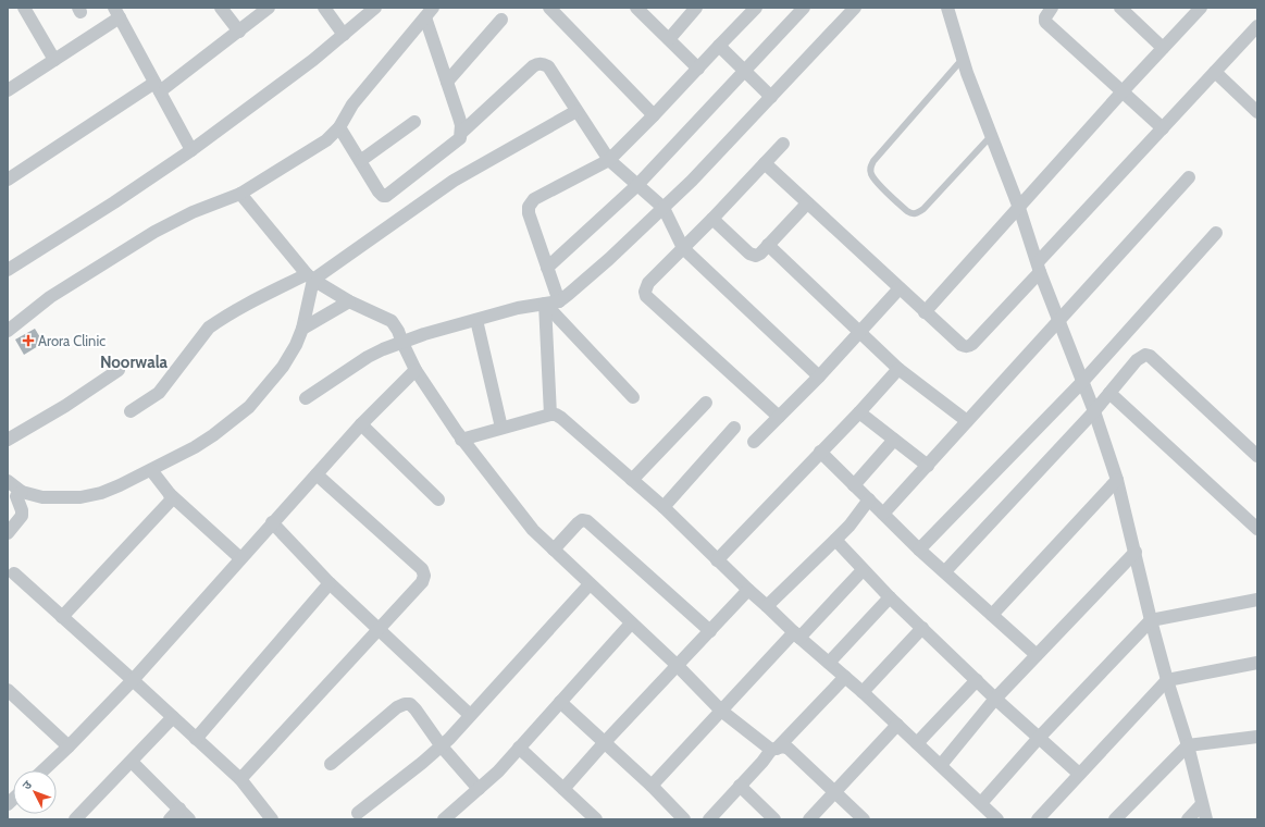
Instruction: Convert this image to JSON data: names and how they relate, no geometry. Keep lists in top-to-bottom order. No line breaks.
{"districts":["Noorwala"],"places":{"health":["Arora Clinic"]},"north":"top left"}
